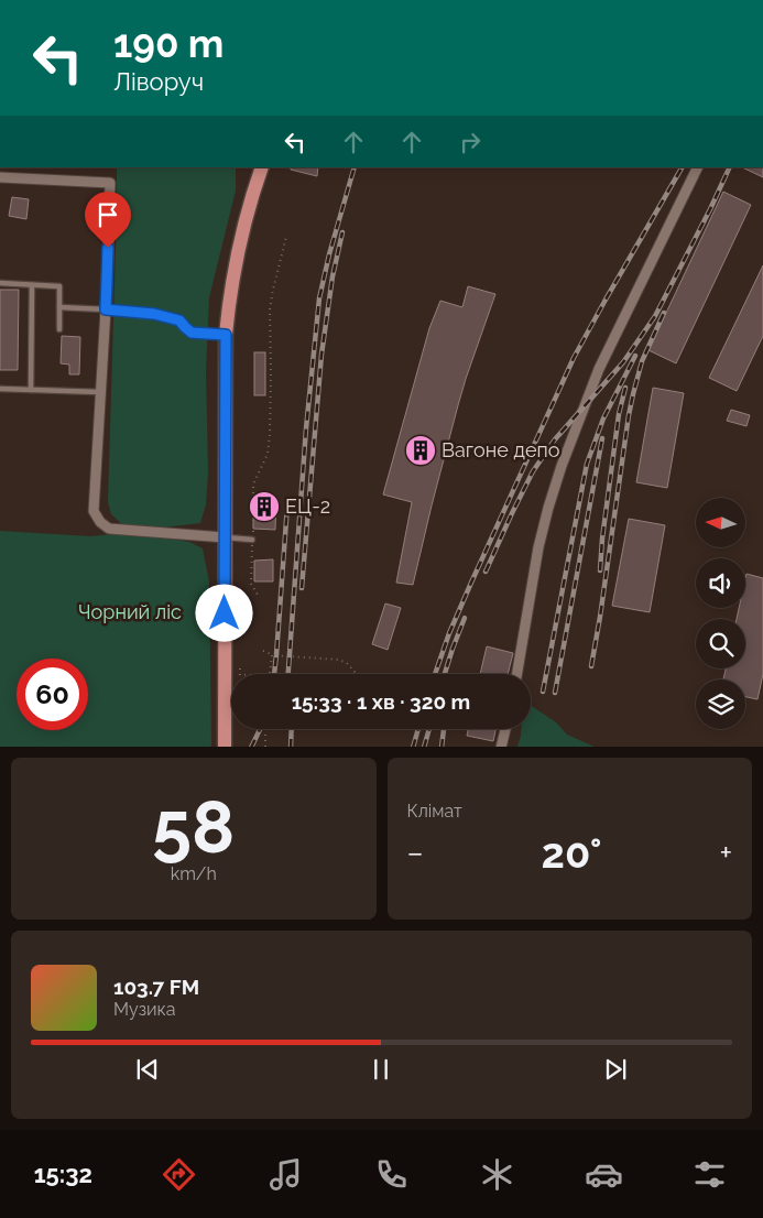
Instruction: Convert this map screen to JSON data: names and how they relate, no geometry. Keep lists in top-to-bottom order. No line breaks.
{"parks":["Чорний ліс"],"places":{"building":["Вагоне депо","ЕЦ-2"]},"north":"left","page":{"turn":["190 m","Ліворуч"],"limit":"60","trip":"15:33 · 1 хв · 320 m","tile":[["58","km/h"],"Клімат"],"heat":["−","20°","+"],"song":["103.7 FM","Музика"],"tabs":"15:32"}}
